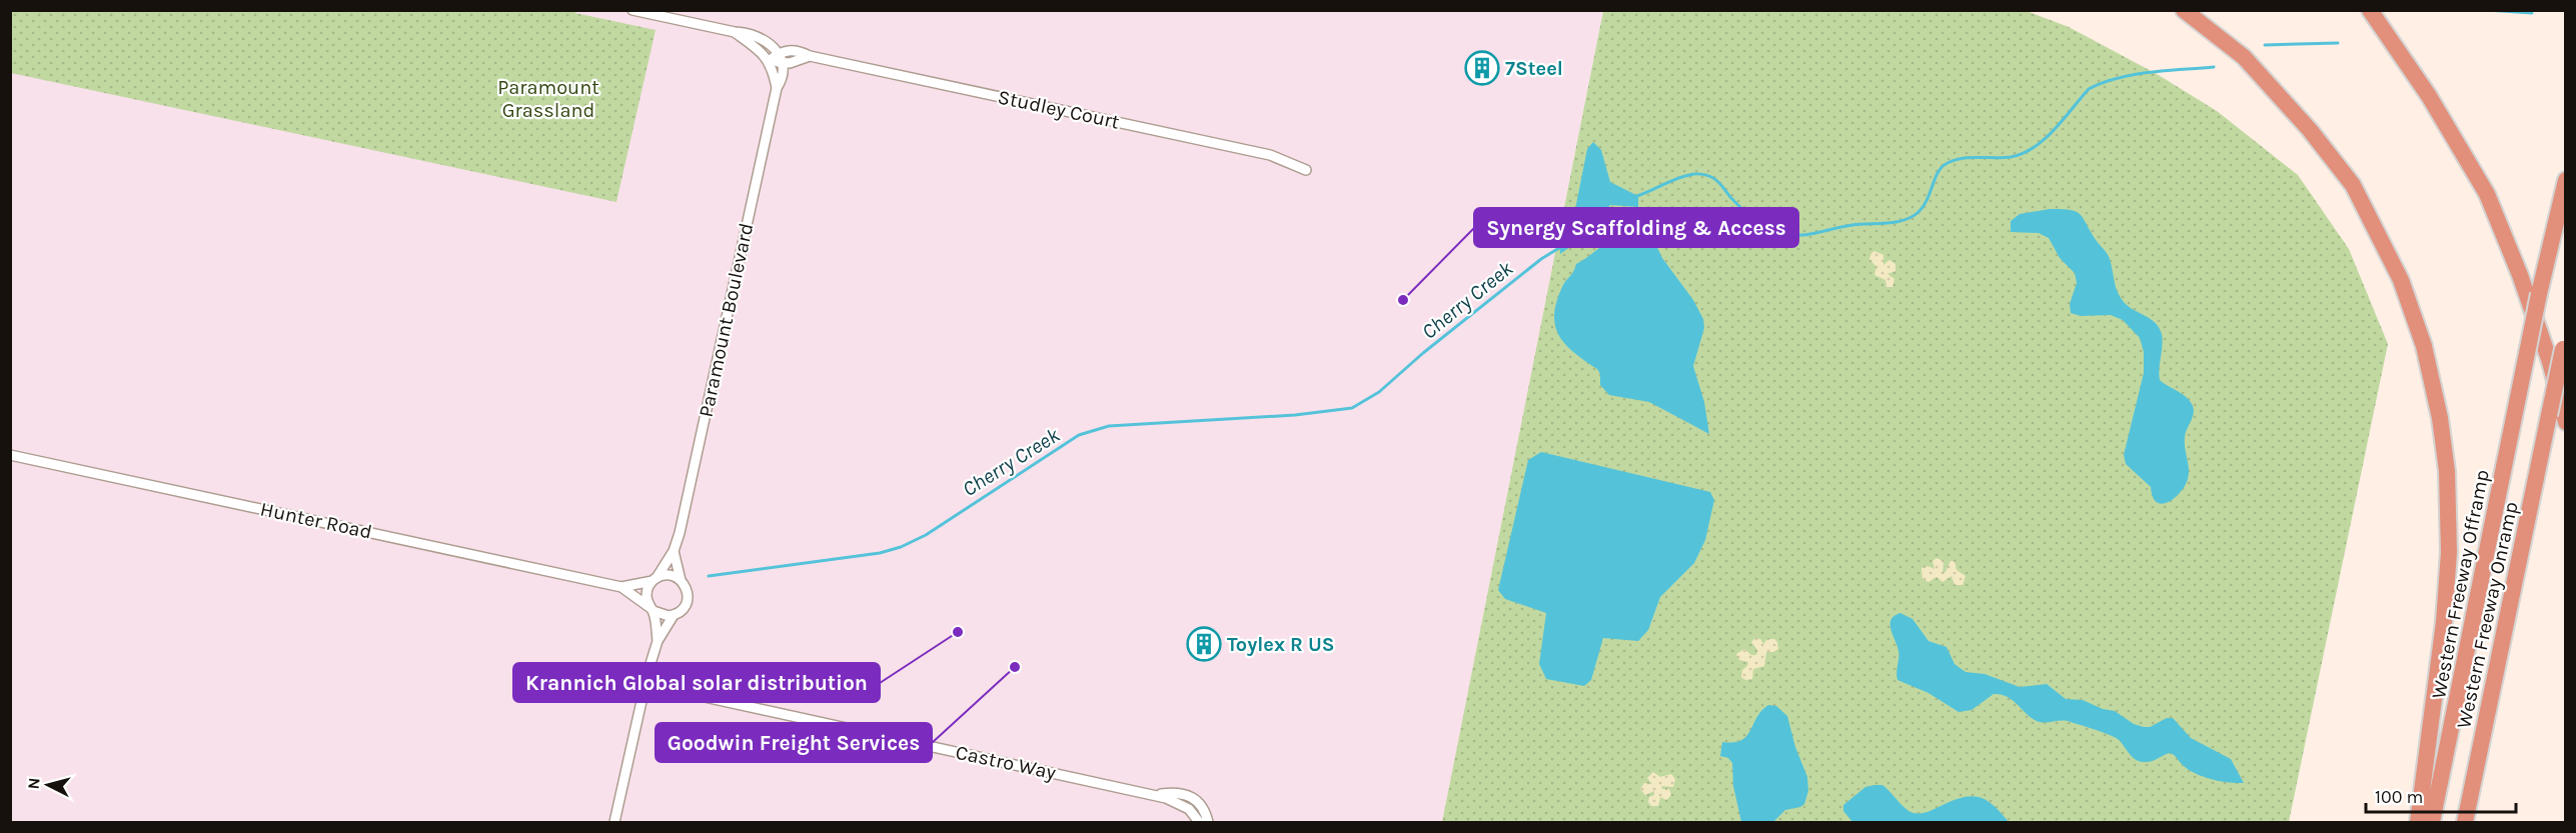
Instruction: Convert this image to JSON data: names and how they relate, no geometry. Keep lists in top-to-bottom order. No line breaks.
{"streets":{"highway":["Western Freeway Offramp","Western Freeway Onramp"],"street":["Studley Court","Paramount Boulevard","Hunter Road","Castro Way"]},"crossings":[["Studley Court","Paramount Boulevard"],["Paramount Boulevard","Hunter Road"]],"water":["Cherry Creek"],"parks":["Paramount Grassland"],"places":{"building":["7Steel","Toylex R US"],"other":["Synergy Scaffolding & Access","Krannich Global solar distribution","Goodwin Freight Services"]},"scale_bar":"100 m","north":"left"}
